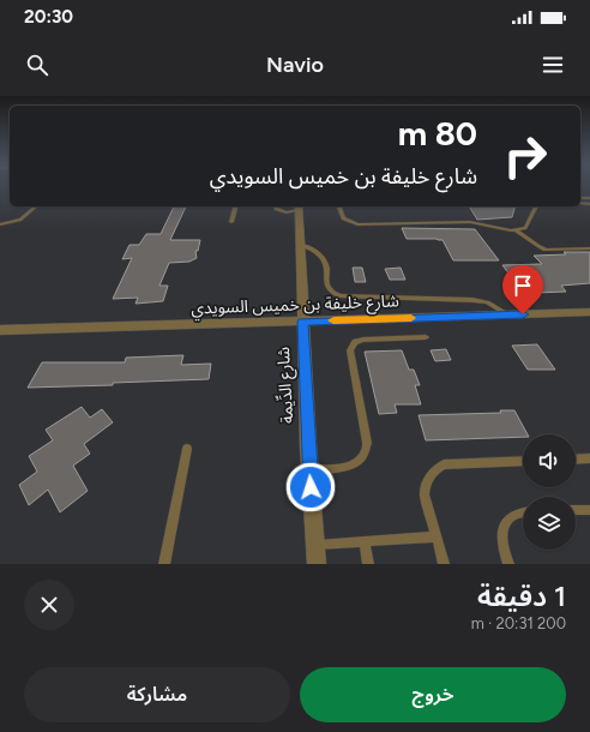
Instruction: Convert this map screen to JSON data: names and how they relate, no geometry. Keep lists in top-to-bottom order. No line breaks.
{"streets":{"street":["شارع خليفة بن خميس السويدي","شارع الدِّيمة"]},"crossings":[["شارع خليفة بن خميس السويدي","شارع الدِّيمة"]],"page":{"status":"20:30","header":"Navio","turn":["80 m","شارع خليفة بن خميس السويدي"],"heading":["1 دقيقة","200 m · 20:31"],"buttons":["خروج","مشاركة"]}}
